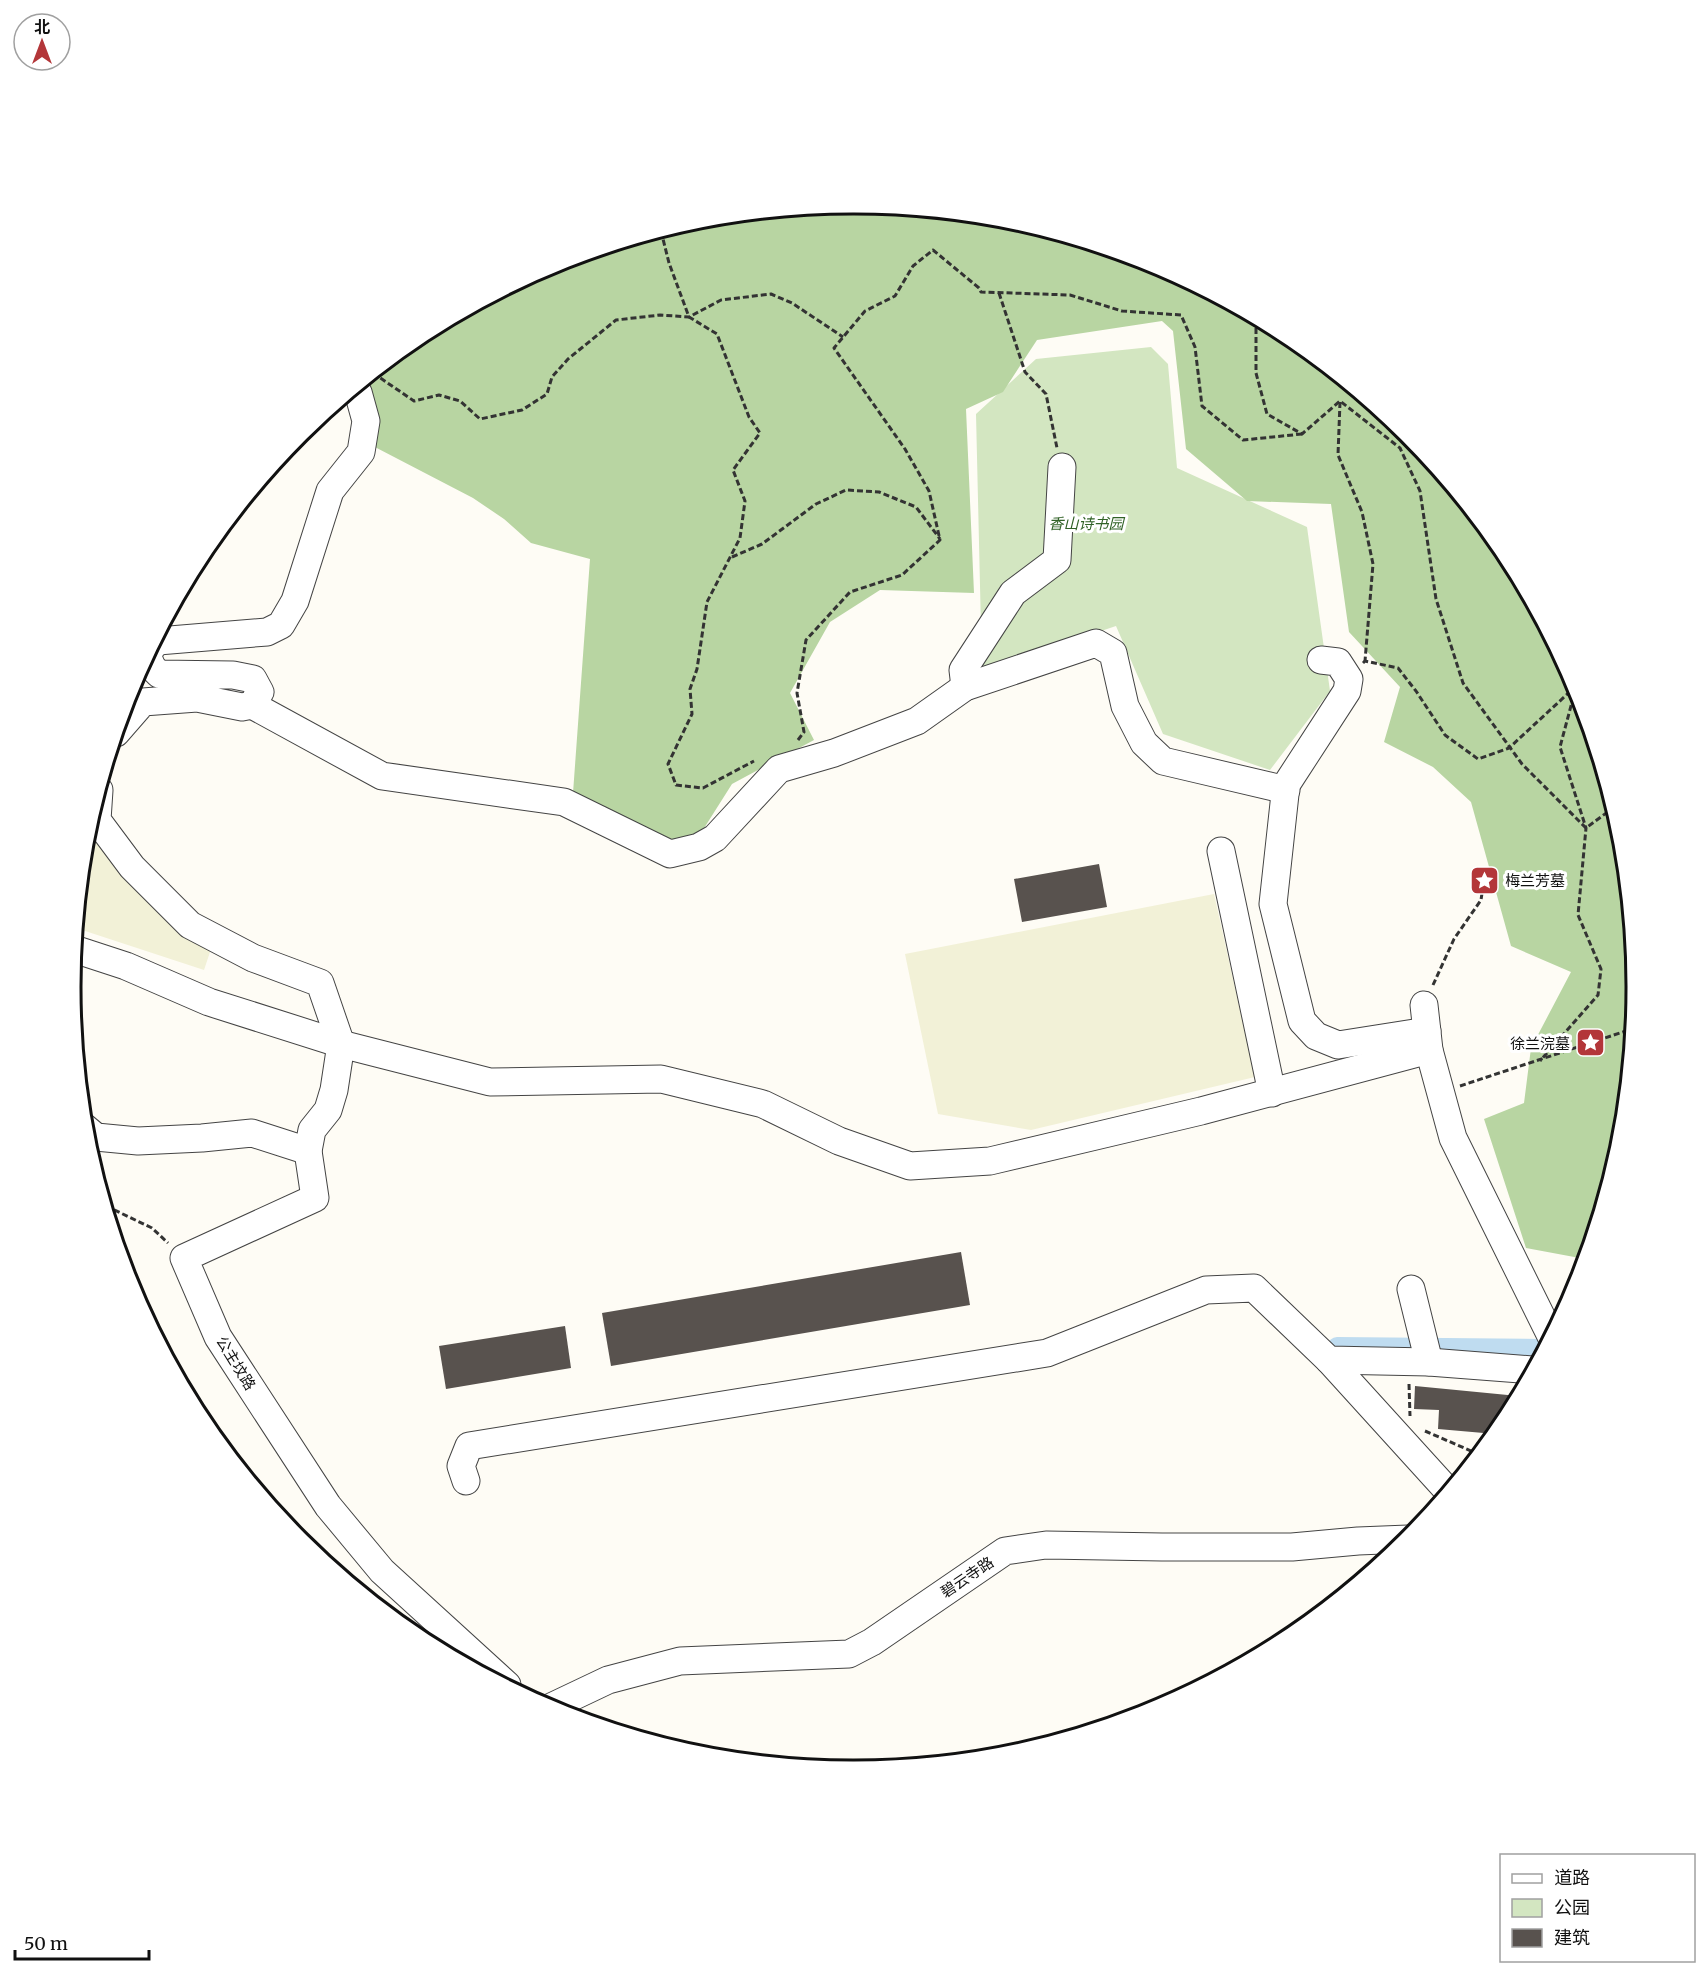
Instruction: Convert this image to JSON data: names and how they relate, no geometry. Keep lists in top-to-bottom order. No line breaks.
{"streets":{"street":["公主坟路","碧云寺路"]},"parks":["香山诗书园"],"places":{"place":["梅兰芳墓","徐兰浣墓"]},"legend":["道路","公园","建筑"],"scale_bar":"50 m","north":"top"}
